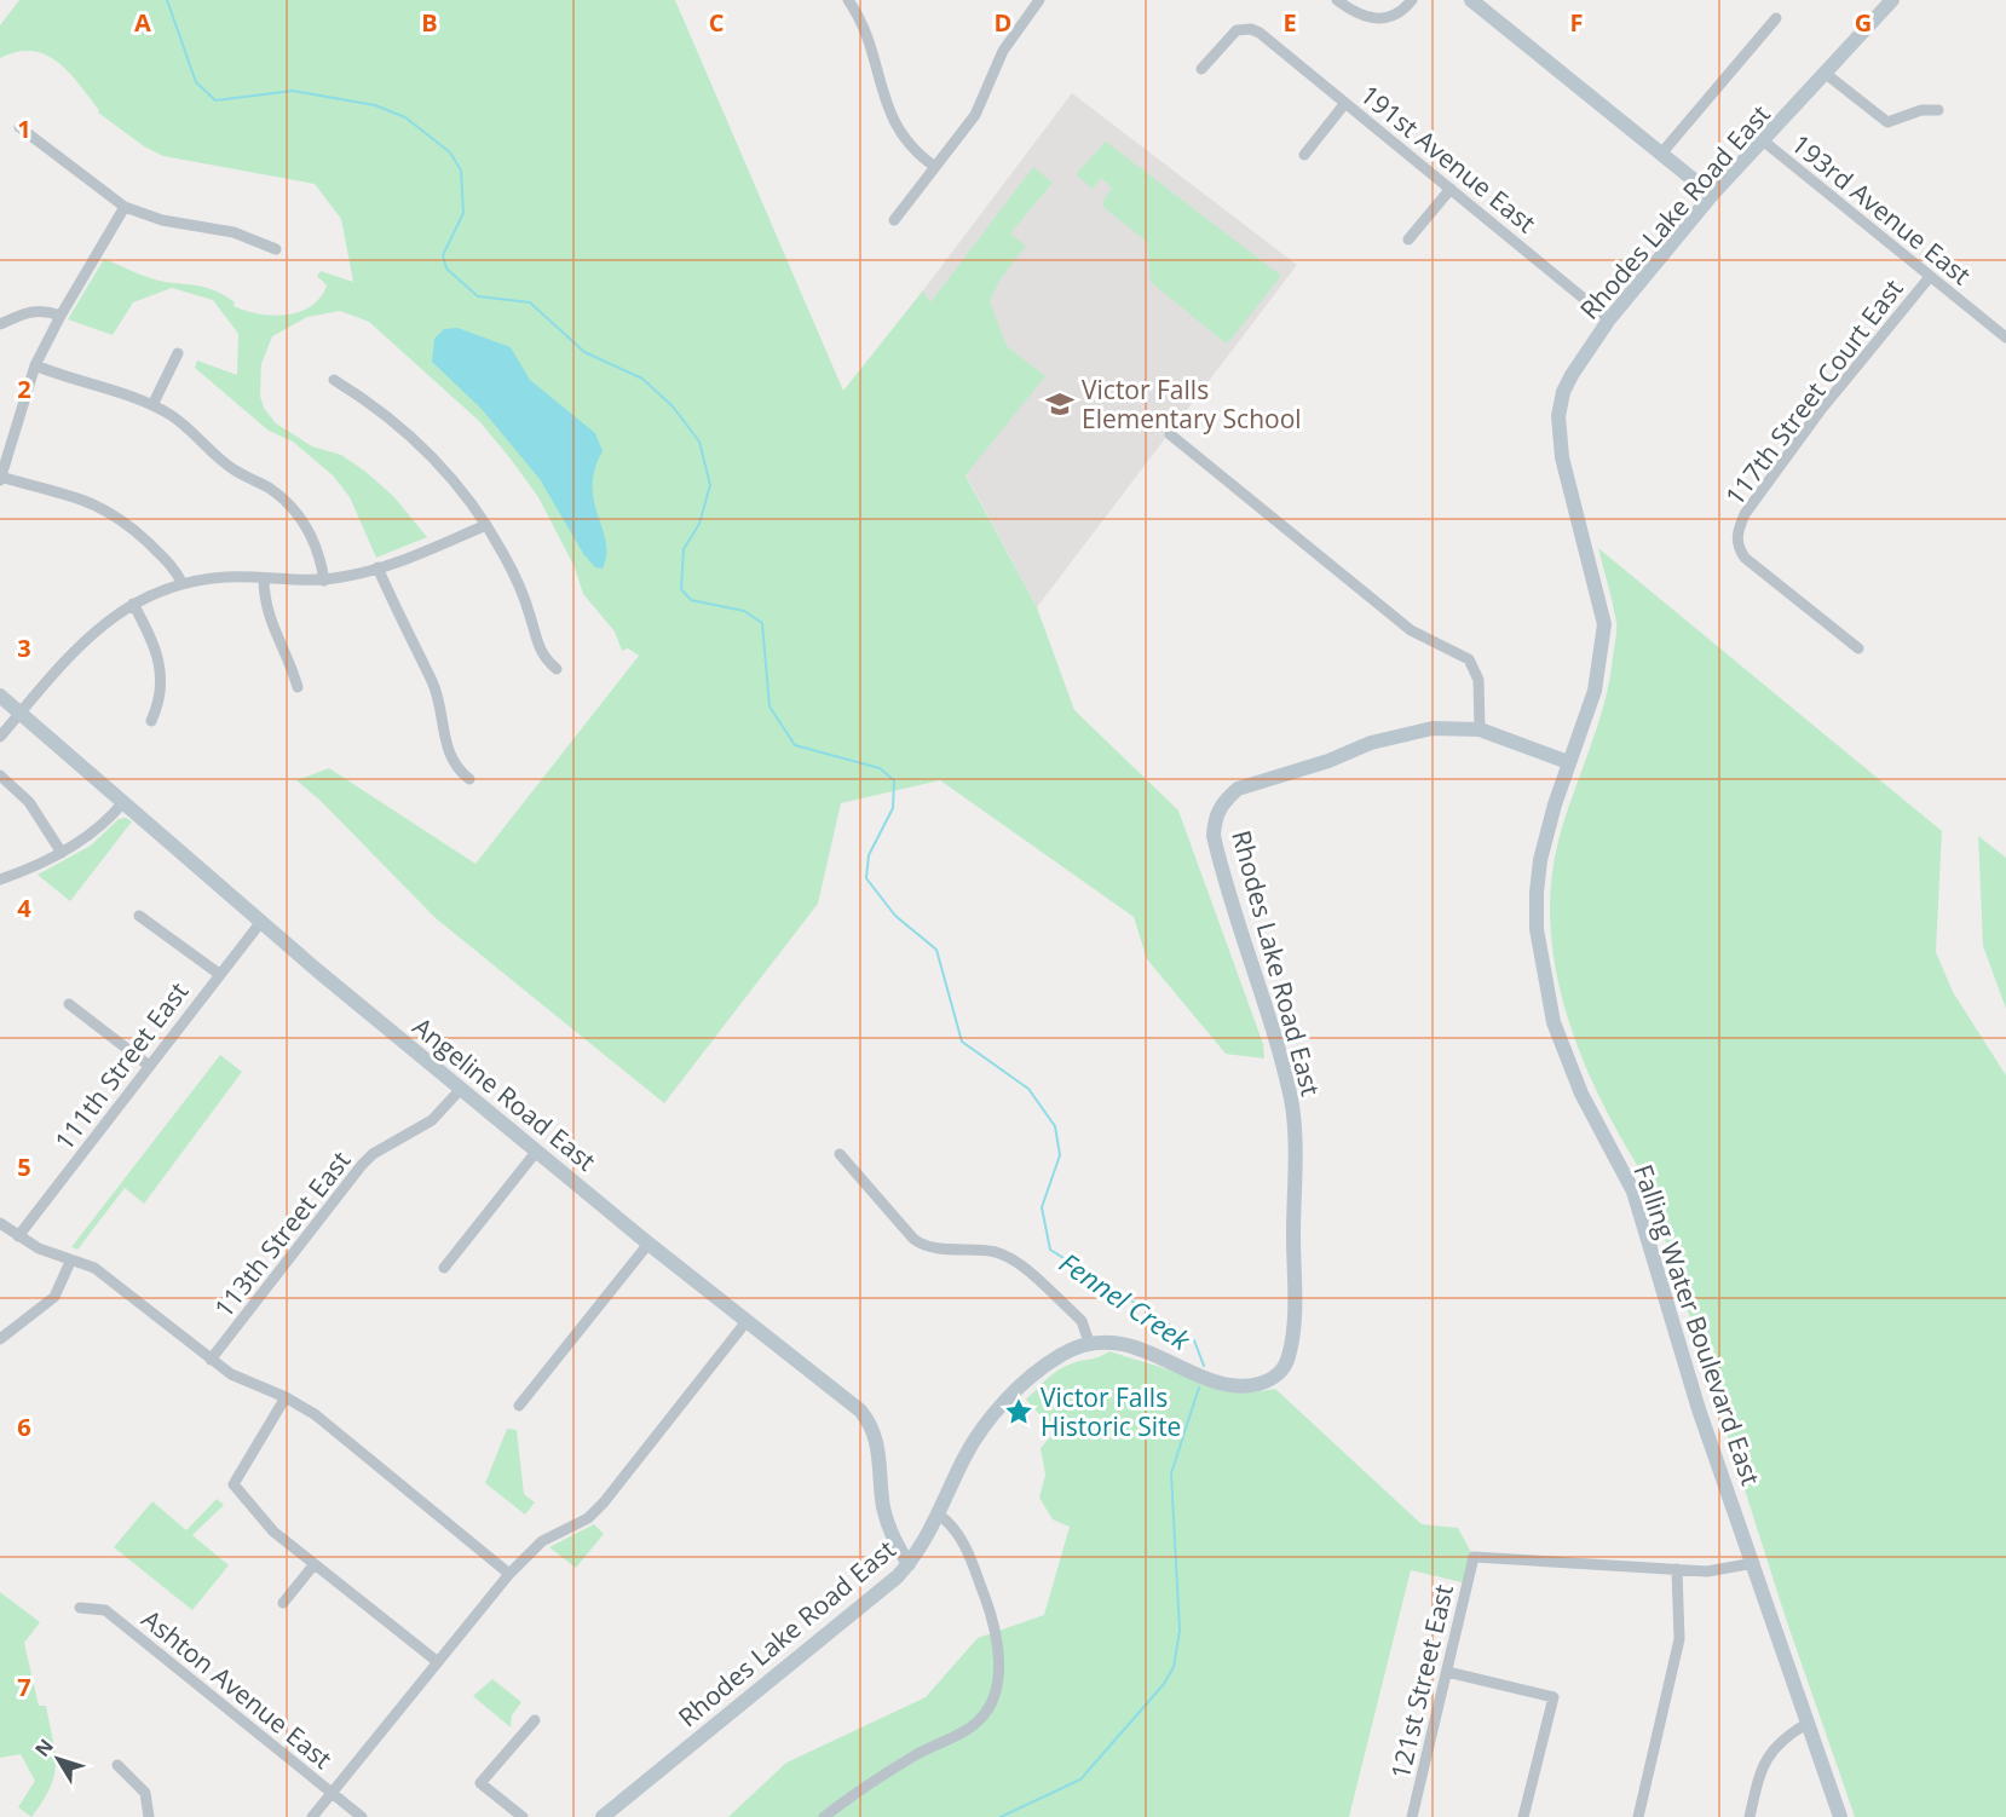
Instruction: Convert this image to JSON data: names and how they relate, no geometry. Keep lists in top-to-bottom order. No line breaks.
{"streets":{"street":["191st Avenue East","193rd Avenue East","Rhodes Lake Road East","117th Street Court East","111th Street East","Angeline Road East","113th Street East","Falling Water Boulevard East","121st Street East","Ashton Avenue East"]},"crossings":[["191st Avenue East","Rhodes Lake Road East"],["193rd Avenue East","Rhodes Lake Road East"],["193rd Avenue East","117th Street Court East"],["Rhodes Lake Road East","Angeline Road East"],["Rhodes Lake Road East","Falling Water Boulevard East"],["111th Street East","Angeline Road East"],["Angeline Road East","113th Street East"]],"water":["Fennel Creek"],"places":{"school or university":["Victor Falls Elementary School"],"place":["Victor Falls Historic Site"]},"north":"top left","grid":{"columns":["A","B","C","D","E","F","G"],"rows":["1","2","3","4","5","6","7"]}}
